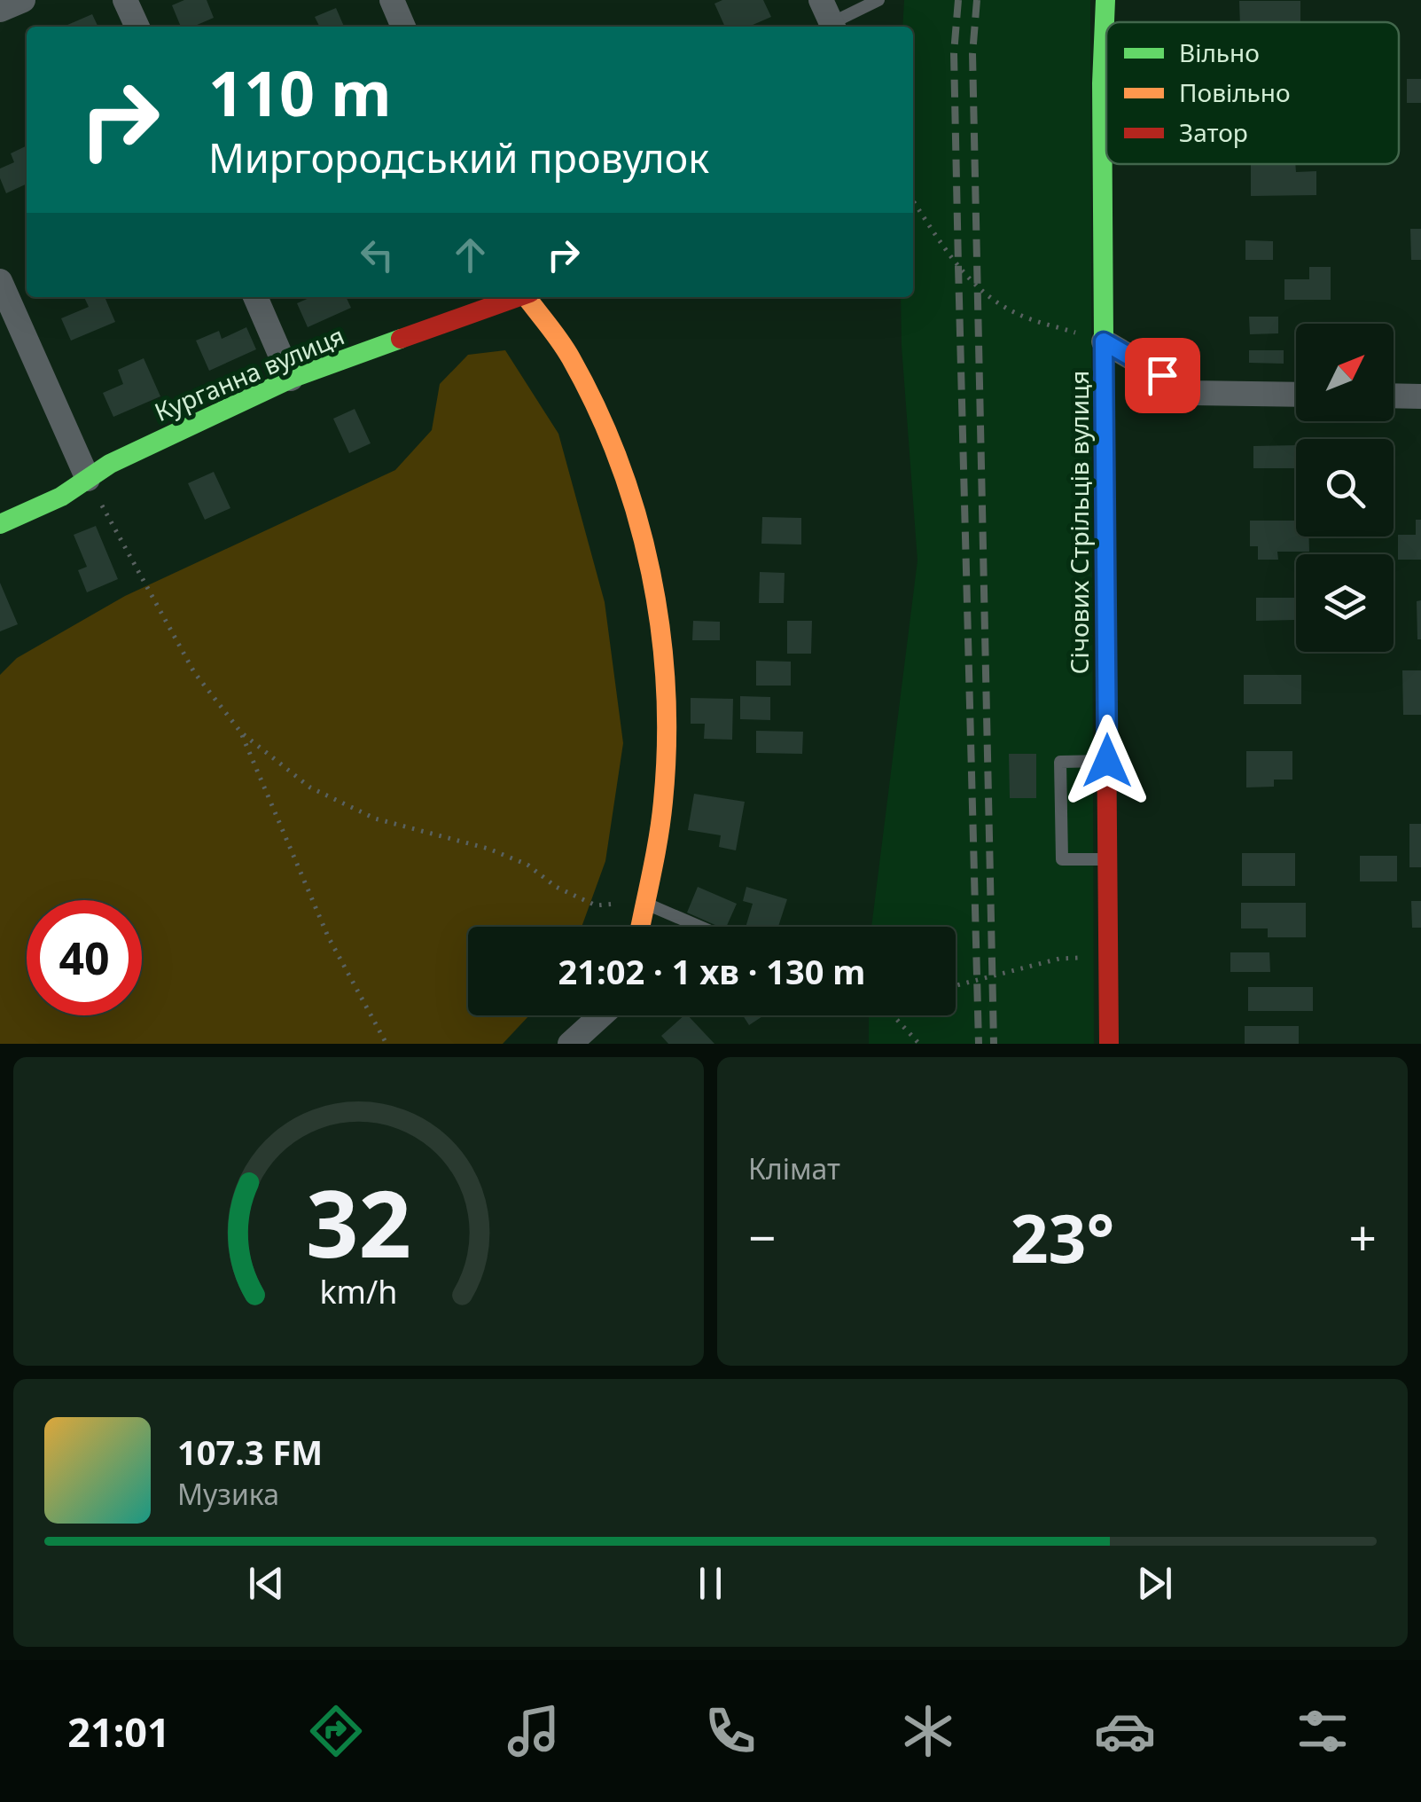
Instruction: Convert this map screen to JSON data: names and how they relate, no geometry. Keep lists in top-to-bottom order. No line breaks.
{"streets":{"street":["Курганна вулиця","Січових Стрільців вулиця"]},"legend":["Вільно","Повільно","Затор"],"north":"top right","page":{"turn":["110 m","Миргородський провулок"],"limit":"40","trip":"21:02 · 1 хв · 130 m","tile":"Клімат","heat":["−","23°","+"],"song":["107.3 FM","Музика"],"tabs":"21:01","gauge":["32","km/h"]}}
